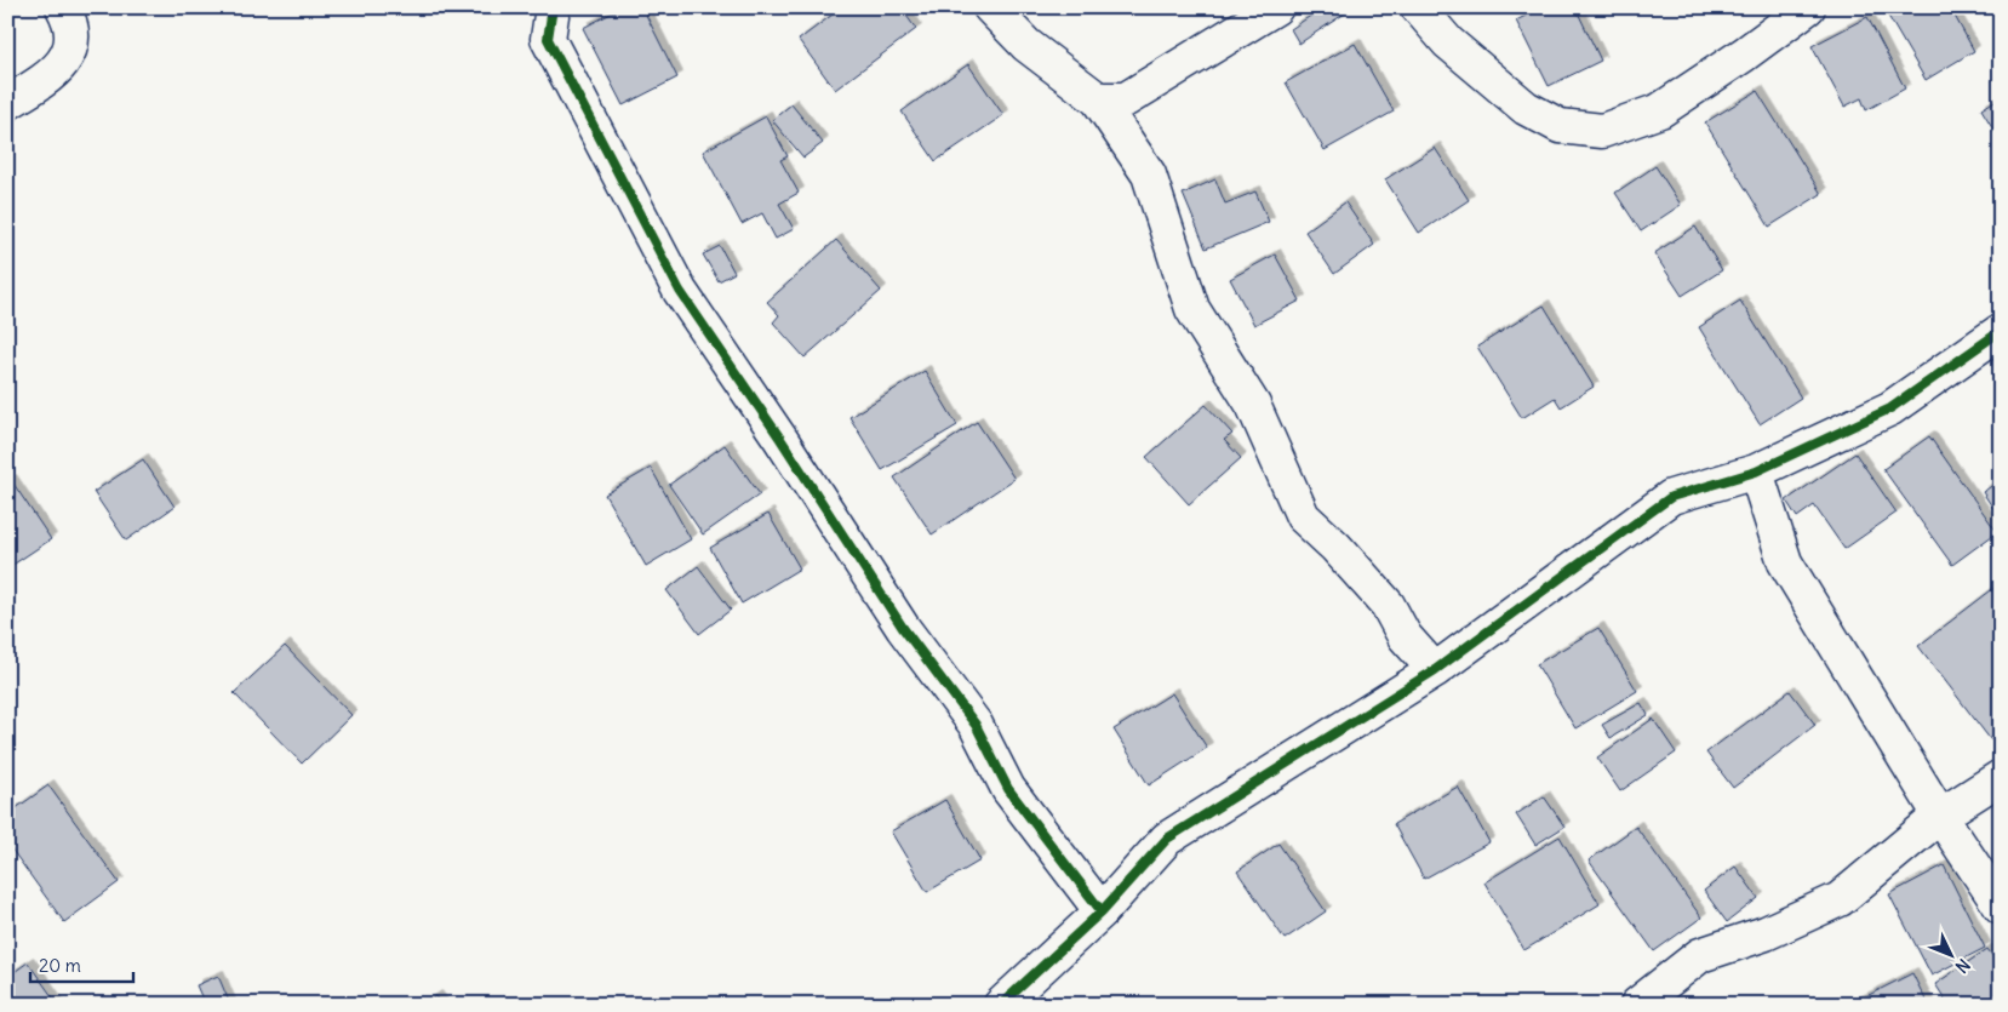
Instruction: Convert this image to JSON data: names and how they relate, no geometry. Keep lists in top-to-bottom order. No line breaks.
{"scale_bar":"20 m","north":"bottom right"}
